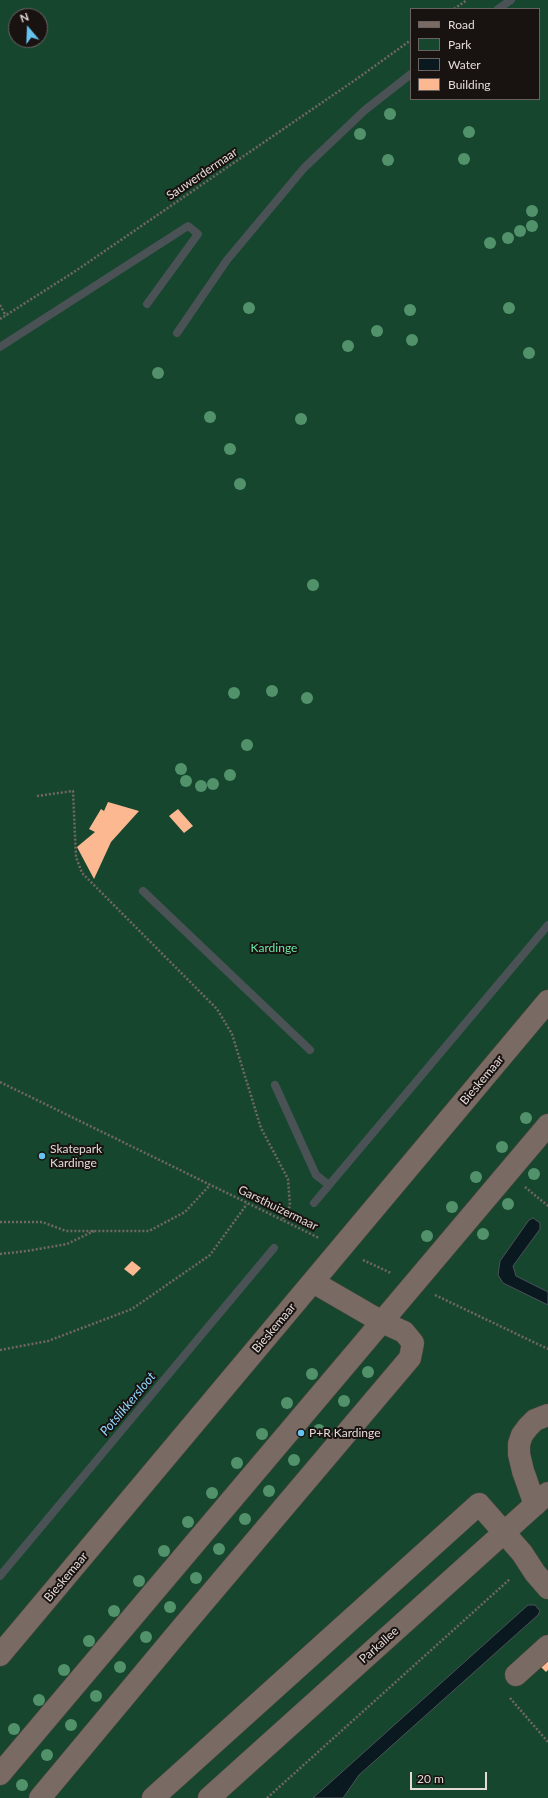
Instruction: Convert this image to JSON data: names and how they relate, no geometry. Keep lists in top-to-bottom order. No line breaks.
{"streets":{"lane":["Bieskemaar","Parkallee"],"path":["Sauwerdermaar","Garsthuizermaar"]},"crossings":[["Bieskemaar","Garsthuizermaar"]],"water":["Potslikkersloot"],"parks":["Kardinge"],"places":["Skatepark Kardinge","P+R Kardinge"],"legend":["Road","Park","Water","Building"],"scale_bar":"20 m","north":"top"}
